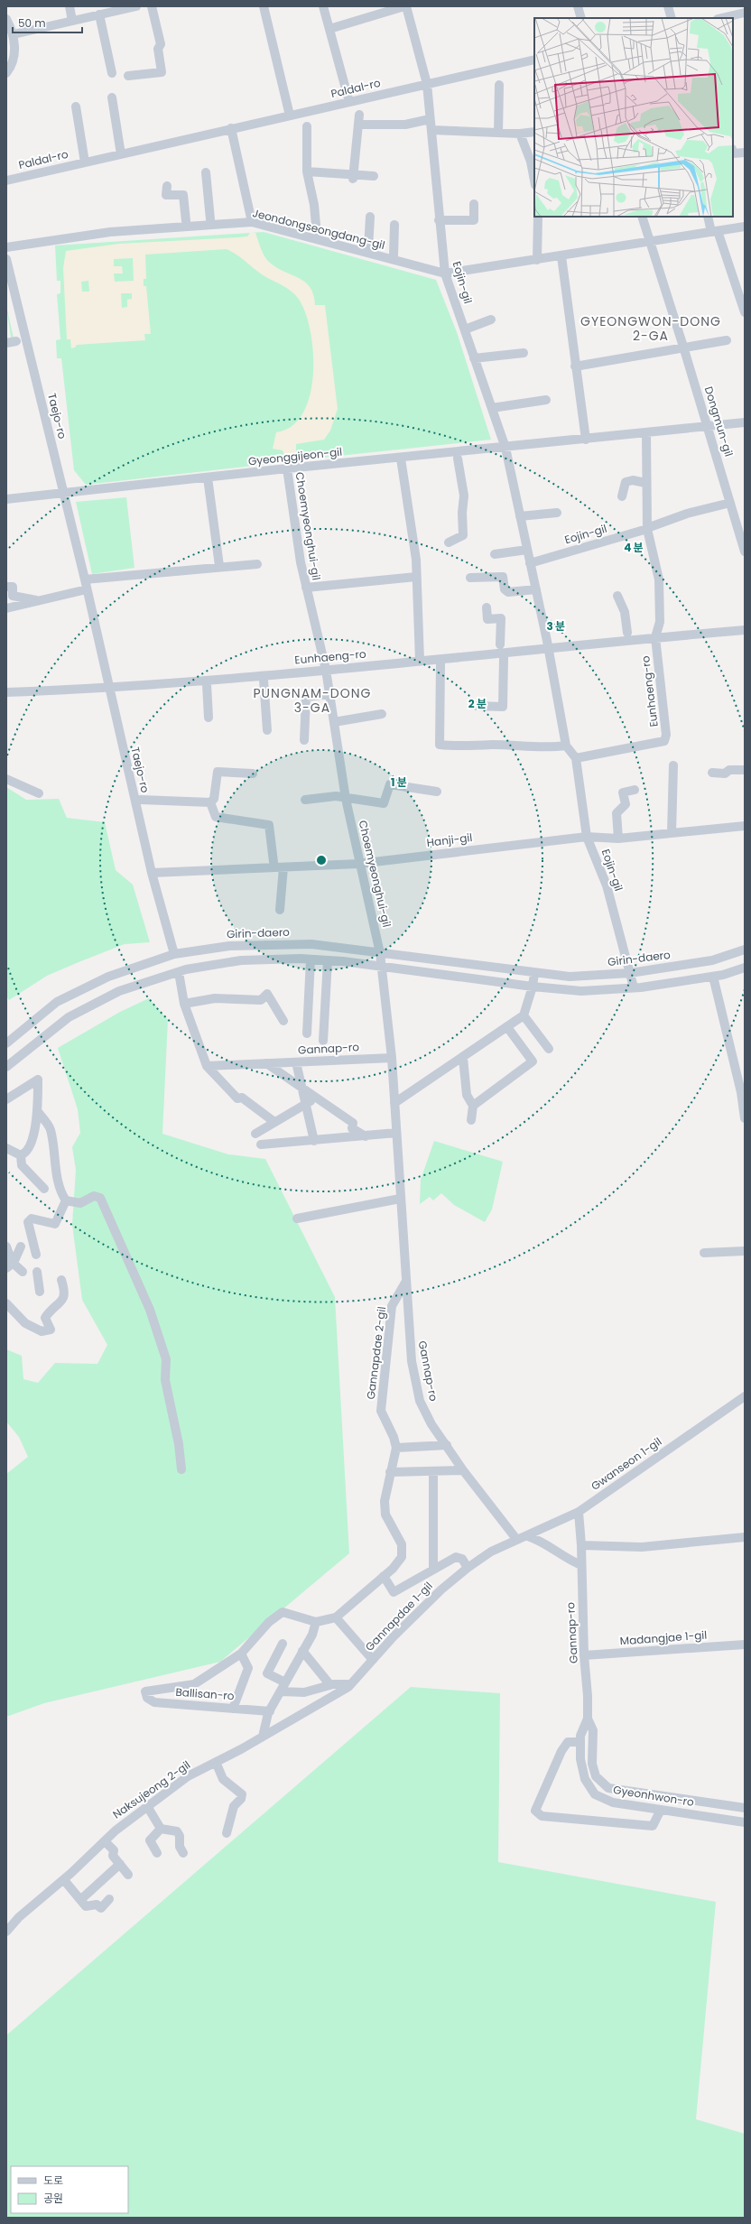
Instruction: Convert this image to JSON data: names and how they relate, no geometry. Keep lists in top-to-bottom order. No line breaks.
{"streets":{"street":["Paldal-ro","Jeondongseongdang-gil","Eojin-gil","Taejo-ro","Dongmun-gil","Gyeonggijeon-gil","Choemyeonghui-gil","Eunhaeng-ro","Hanji-gil","Girin-daero","Gannap-ro","Gannapdae 2-gil","Gwanseon 1-gil","Gannapdae 1-gil","Madangjae 1-gil","Ballisan-ro","Naksujeong 2-gil","Gyeonhwon-ro"]},"crossings":[["Paldal-ro","Eojin-gil"],["Jeondongseongdang-gil","Eojin-gil"],["Jeondongseongdang-gil","Dongmun-gil"],["Eojin-gil","Gyeonggijeon-gil"],["Eojin-gil","Eunhaeng-ro"],["Eojin-gil","Hanji-gil"],["Eojin-gil","Girin-daero"],["Taejo-ro","Gyeonggijeon-gil"],["Taejo-ro","Eunhaeng-ro"],["Taejo-ro","Hanji-gil"],["Taejo-ro","Girin-daero"],["Dongmun-gil","Gyeonggijeon-gil"],["Gyeonggijeon-gil","Choemyeonghui-gil"],["Choemyeonghui-gil","Eunhaeng-ro"],["Choemyeonghui-gil","Hanji-gil"],["Choemyeonghui-gil","Girin-daero"],["Choemyeonghui-gil","Gannap-ro"],["Girin-daero","Gannap-ro"],["Gannap-ro","Gannapdae 2-gil"],["Gannap-ro","Gwanseon 1-gil"],["Gannap-ro","Gannapdae 1-gil"],["Gannap-ro","Madangjae 1-gil"],["Gannap-ro","Gyeonhwon-ro"],["Gwanseon 1-gil","Gannapdae 1-gil"],["Gannapdae 1-gil","Naksujeong 2-gil"]],"districts":["GYEONGWON-DONG 2-GA","PUNGNAM-DONG 3-GA"],"legend":["도로","공원"],"scale_bar":"50 m","rings":["4 분","3 분","2 분","1 분"]}
